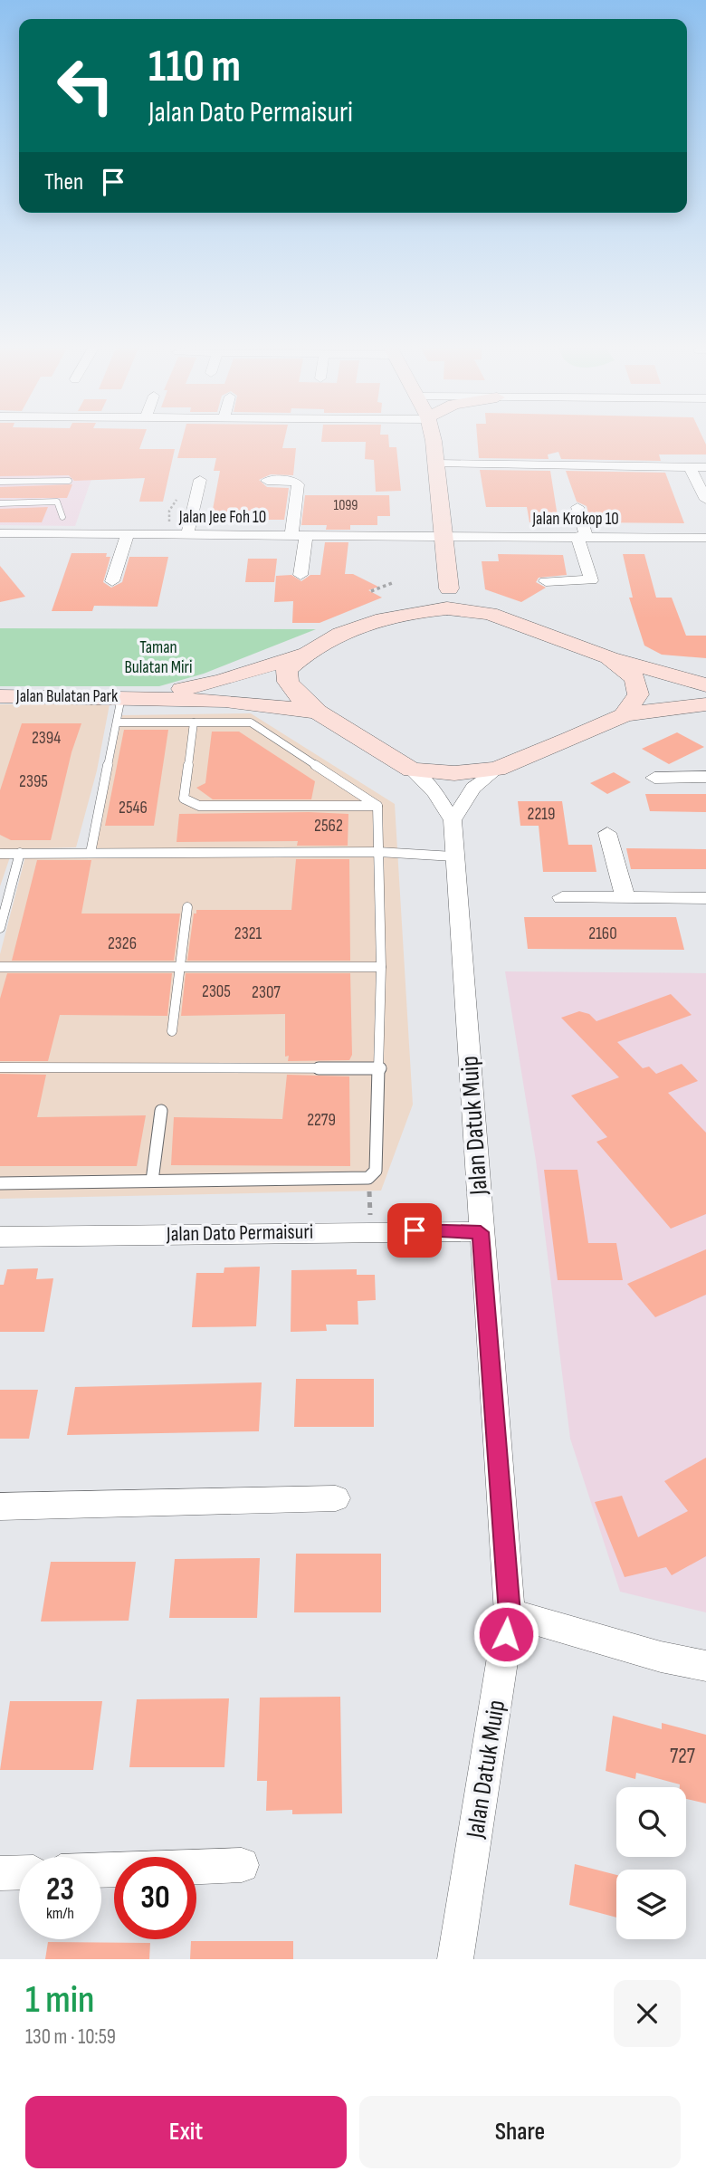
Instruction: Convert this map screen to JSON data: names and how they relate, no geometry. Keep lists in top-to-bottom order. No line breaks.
{"streets":{"street":["Jalan Jee Foh 10","Jalan Krokop 10","Jalan Bulatan Park","Jalan Datuk Muip","Jalan Dato Permaisuri"]},"crossings":[["Jalan Jee Foh 10","Jalan Krokop 10"],["Jalan Datuk Muip","Jalan Dato Permaisuri"]],"parks":["Taman Bulatan Miri"],"house_numbers":["1099","2394","2395","2546","2219","2562","2321","2160","2326","2305","2307","2279","727"],"page":{"turn":["110 m","Jalan Dato Permaisuri"],"then":"Then","speed":"23 km/h","limit":"30","heading":["1 min","130 m · 10:59"],"buttons":["Exit","Share"]}}
